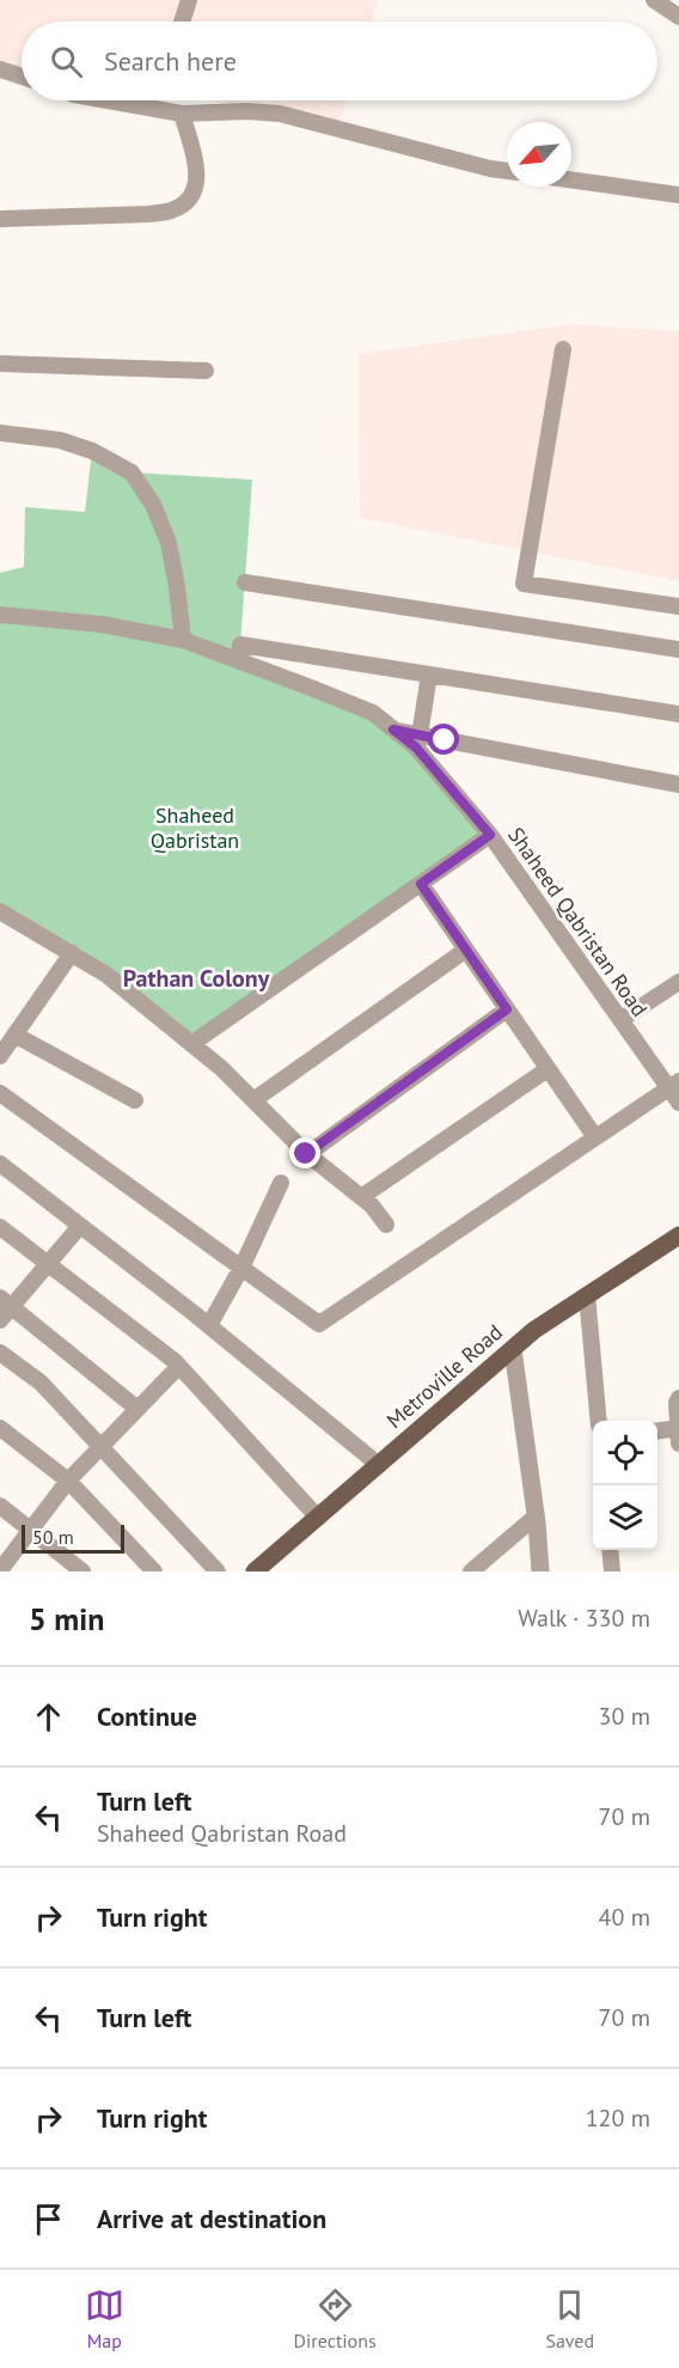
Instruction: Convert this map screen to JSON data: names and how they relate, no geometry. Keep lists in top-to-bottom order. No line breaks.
{"streets":{"main road":["Metroville Road"],"street":["Shaheed Qabristan Road"]},"districts":["Pathan Colony"],"parks":["Shaheed Qabristan"],"scale_bar":"50 m","north":"bottom left","page":{"search":"Search here","scale":"50 m","heading":["5 min","Walk · 330 m"],"list":[["Continue","30 m"],["Turn left","Shaheed Qabristan Road","70 m"],["Turn right","40 m"],["Turn left","70 m"],["Turn right","120 m"],"Arrive at destination"],"nav":["Map","Directions","Saved"]}}
